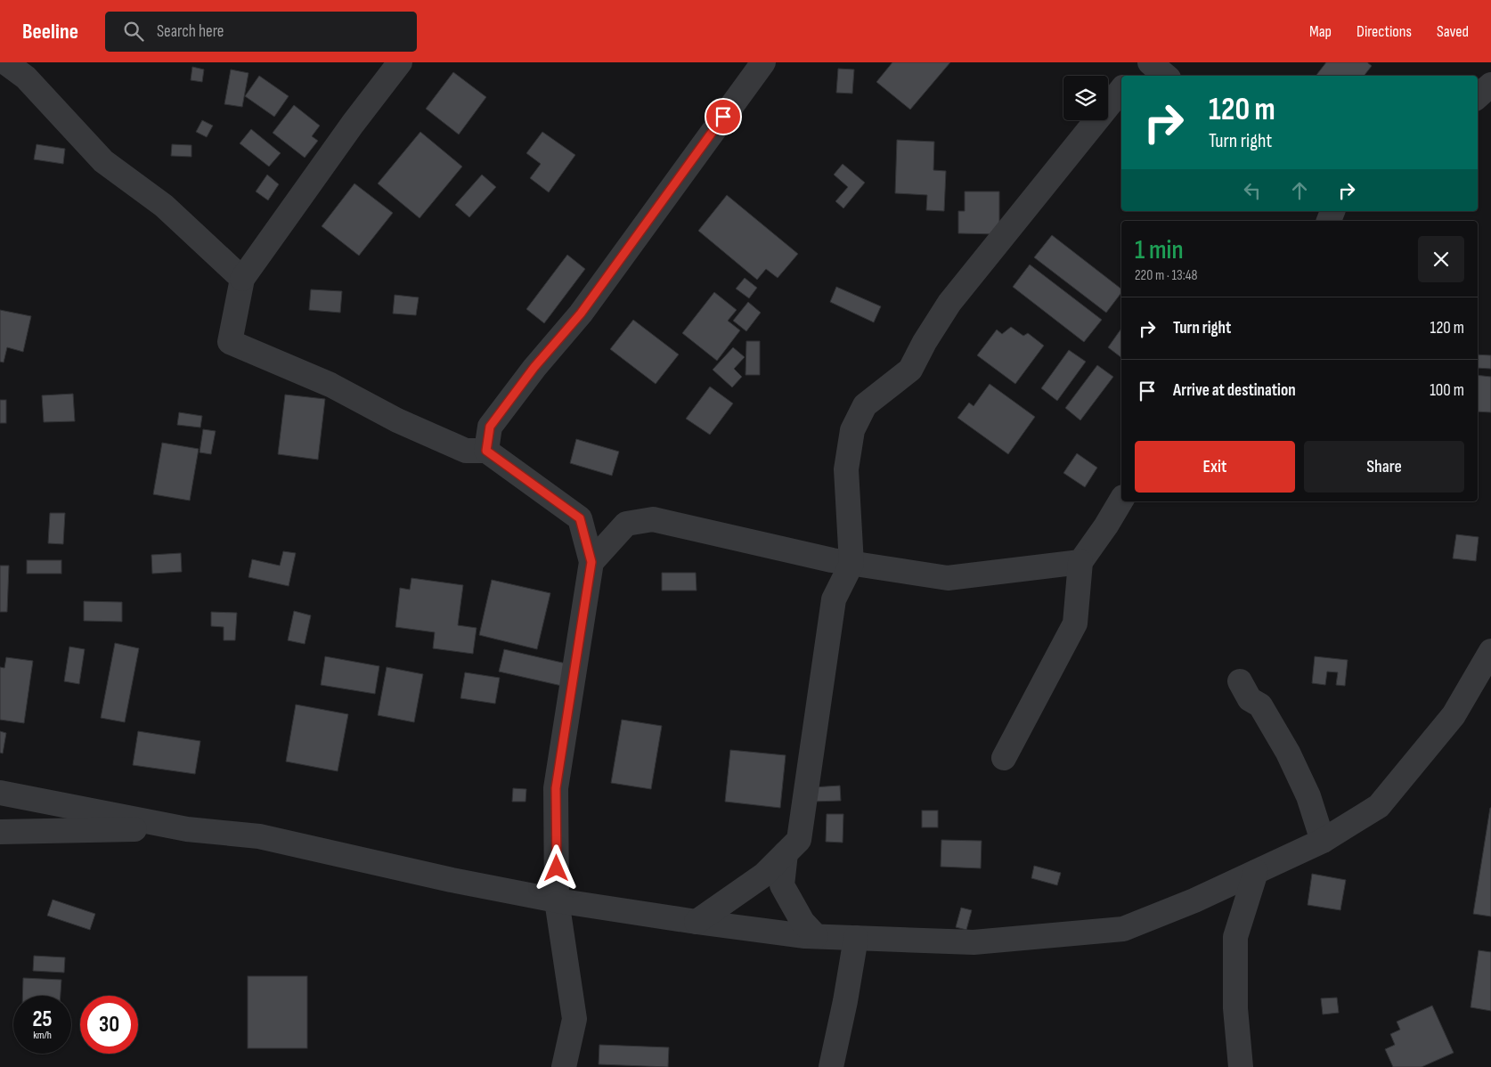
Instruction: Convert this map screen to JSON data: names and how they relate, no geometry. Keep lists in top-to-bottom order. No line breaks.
{"page":{"header":"Beeline","search":"Search here","nav":["Map","Directions","Saved"],"turn":["120 m","Turn right"],"heading":["1 min","220 m · 13:48"],"list":[{"name":"Turn right","value":"120 m"},{"name":"Arrive at destination","value":"100 m"}],"buttons":["Exit","Share"],"speed":"25 km/h","limit":"30"}}
